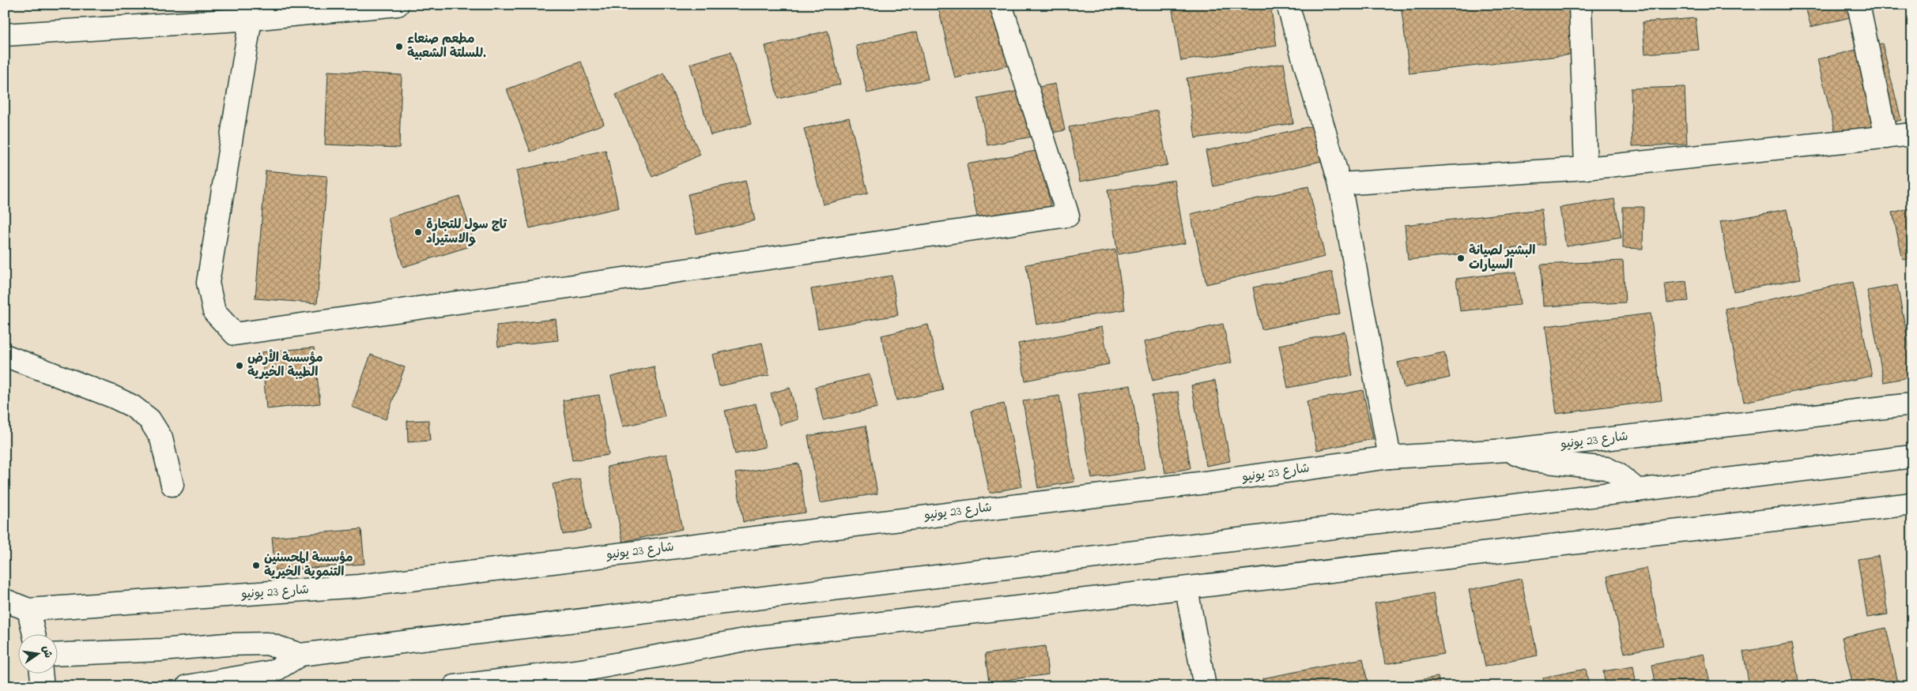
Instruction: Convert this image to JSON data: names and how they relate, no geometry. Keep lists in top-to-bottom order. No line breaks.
{"streets":{"street":["شارع 23 يونيو"]},"places":["مطعم صنعاء للسلتة الشعبية.","تاج سول للتجارة والاستيراد","البشير لصيانة السيارات","مؤسسة الأرض الطيبة الخيرية","مؤسسة المحسنين التنموية الخيرية"],"north":"right"}
